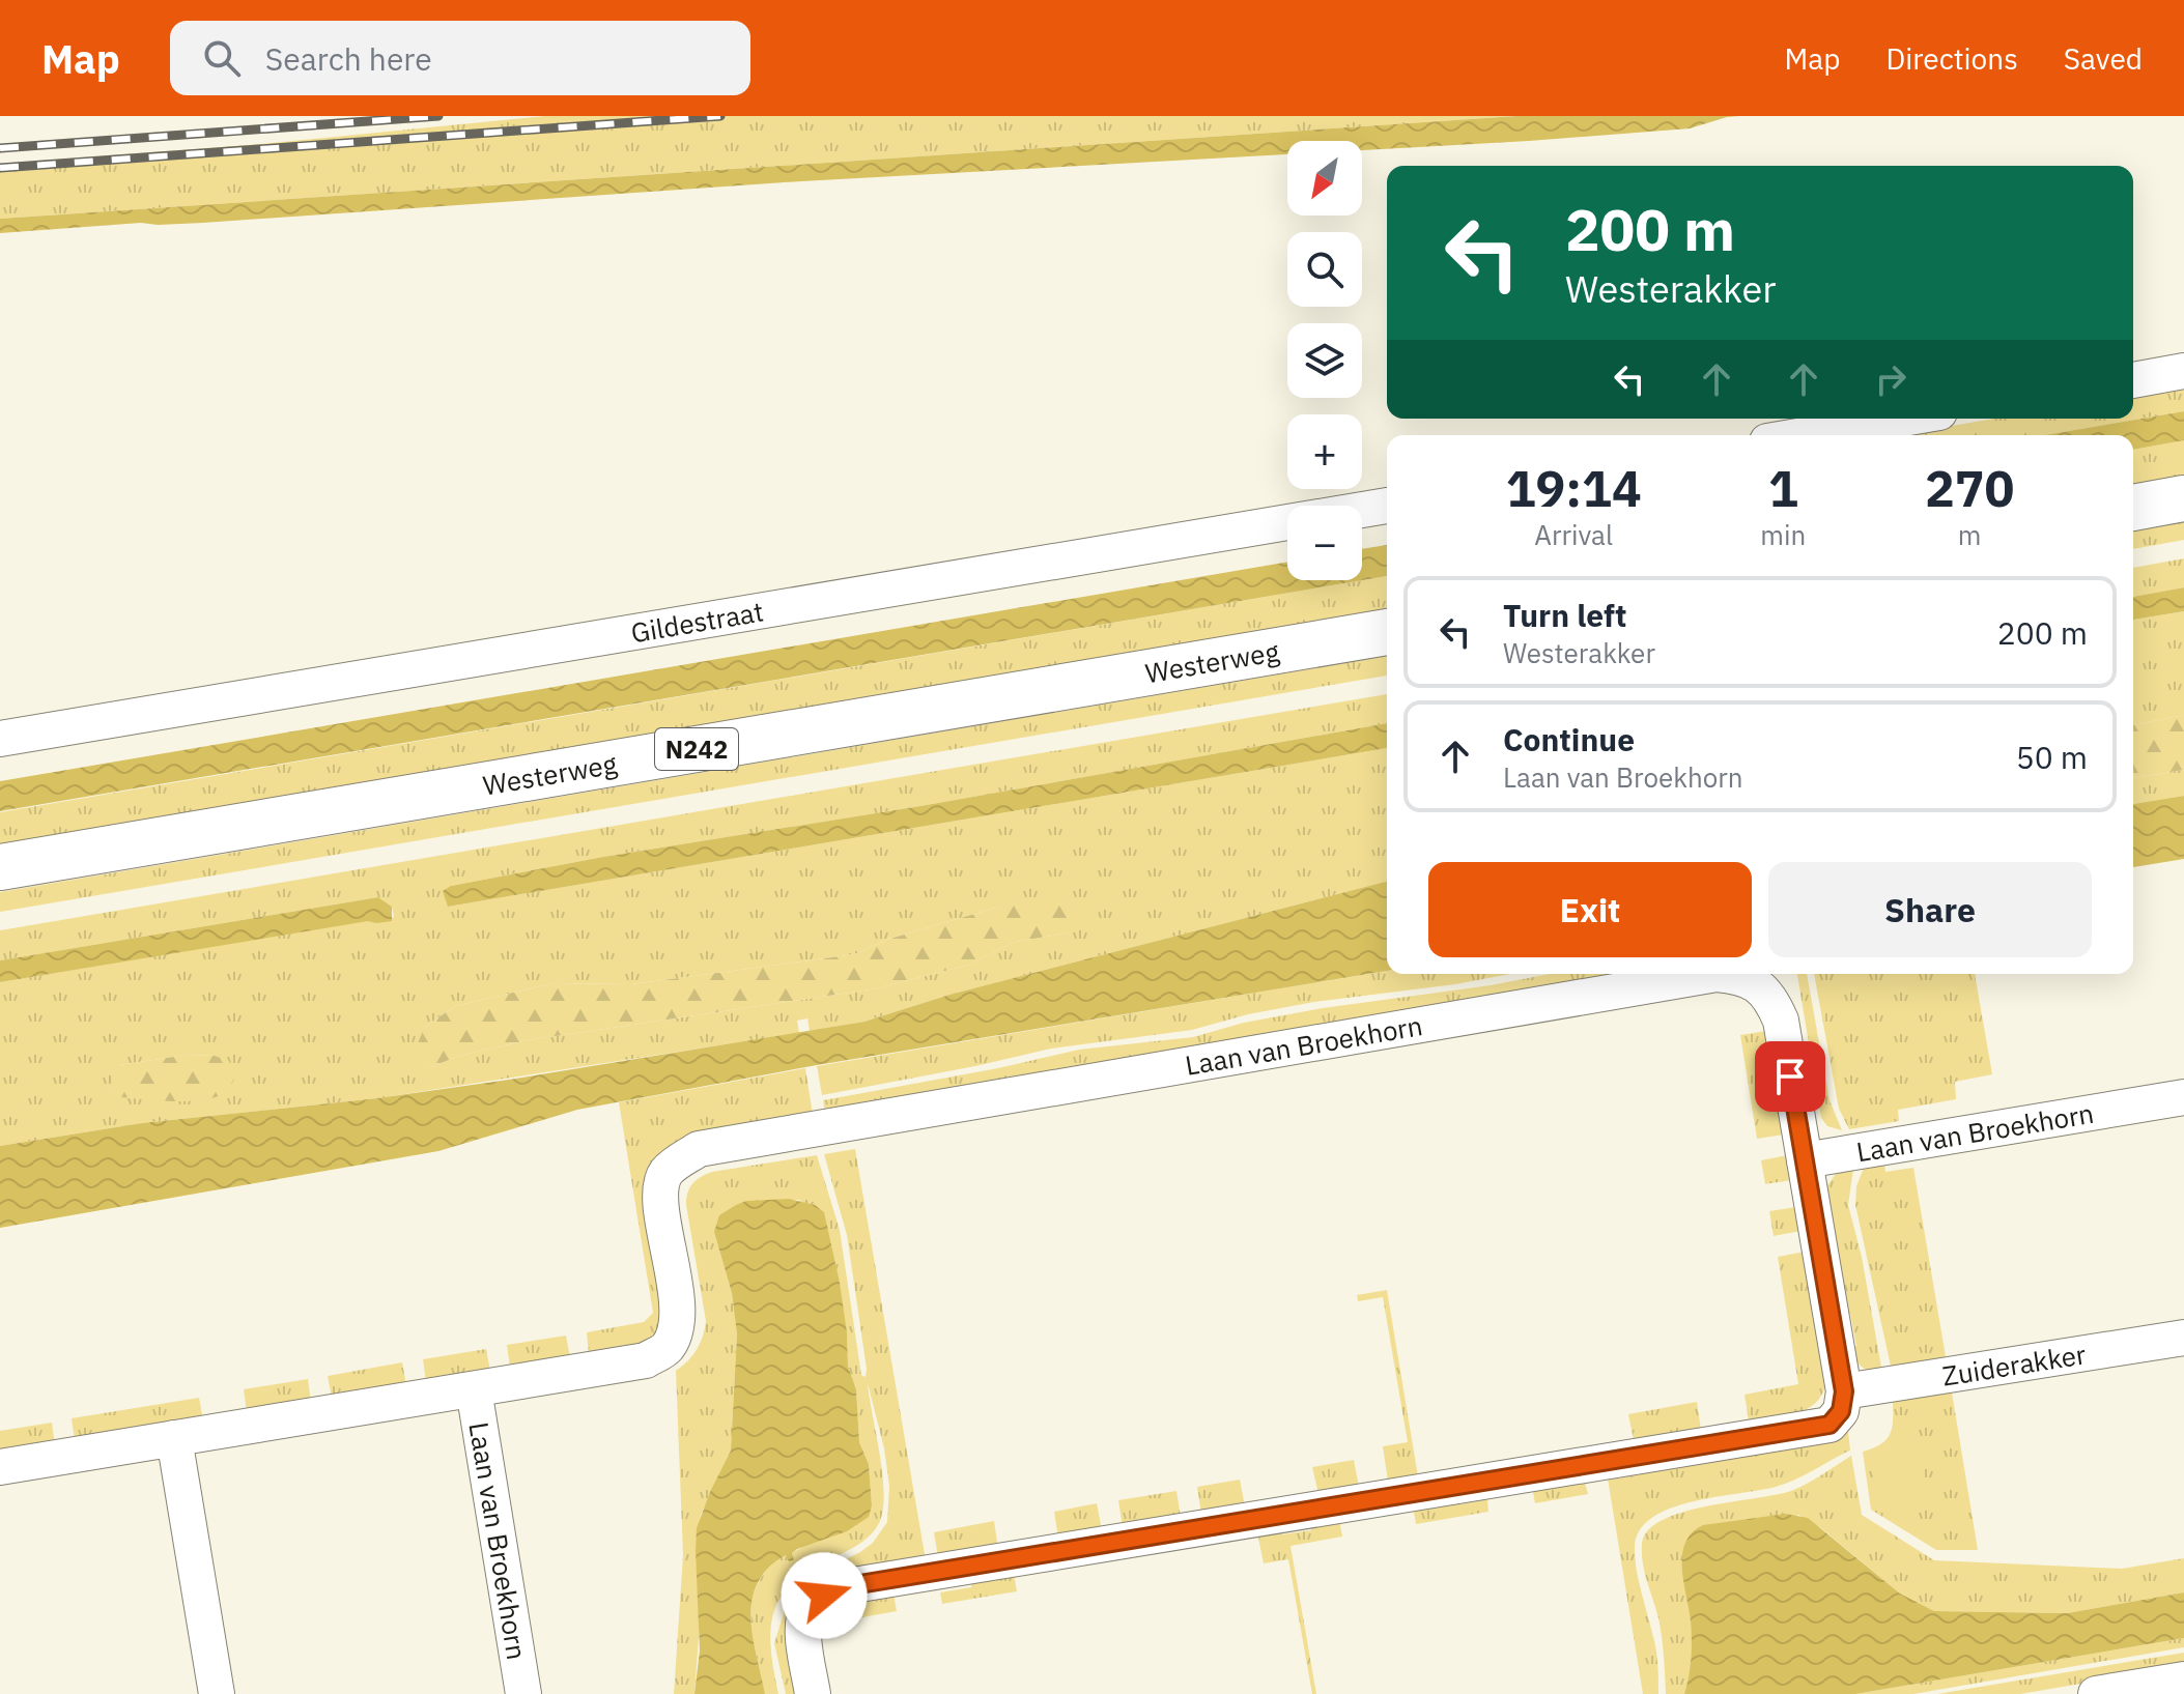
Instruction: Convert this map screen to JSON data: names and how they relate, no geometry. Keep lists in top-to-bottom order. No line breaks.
{"streets":{"main road":["Westerweg","N242"],"street":["Gildestraat","Laan van Broekhorn","Zuiderakker"]},"north":"bottom left","page":{"header":"Map","search":"Search here","nav":["Map","Directions","Saved"],"map_buttons":["+","−"],"turn":["200 m","Westerakker"],"eta":["19:14","Arrival","1","min","270","m"],"list":[{"name":"Turn left","note":"Westerakker","value":"200 m"},{"name":"Continue","note":"Laan van Broekhorn","value":"50 m"}],"buttons":["Exit","Share"]}}
